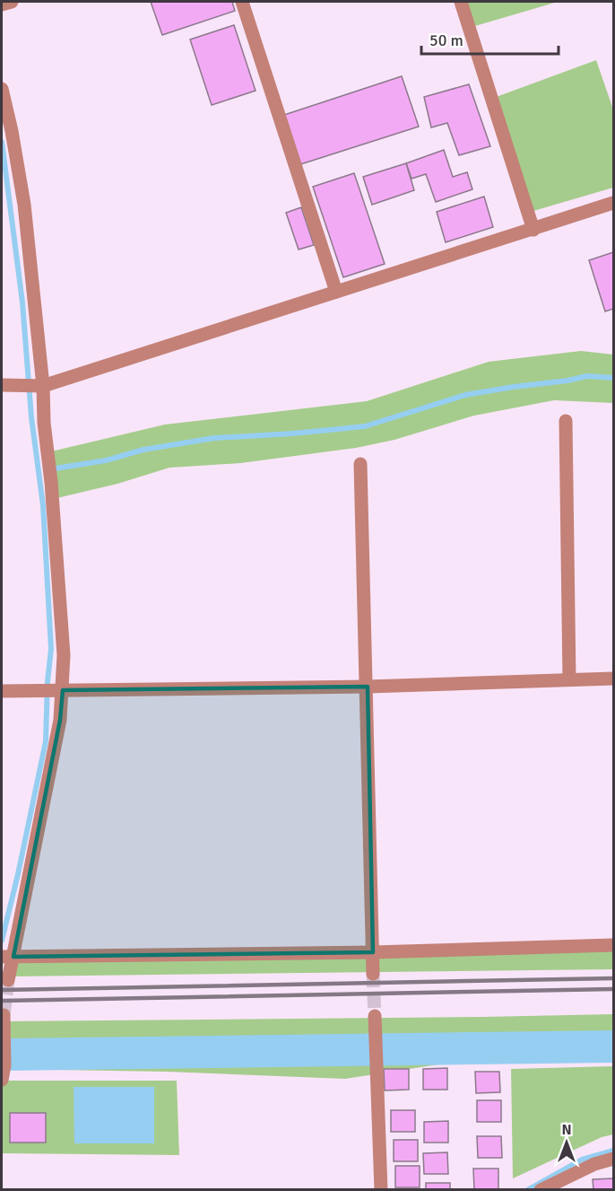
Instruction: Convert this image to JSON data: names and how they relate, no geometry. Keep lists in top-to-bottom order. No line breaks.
{"scale_bar":"50 m","north":"top"}
